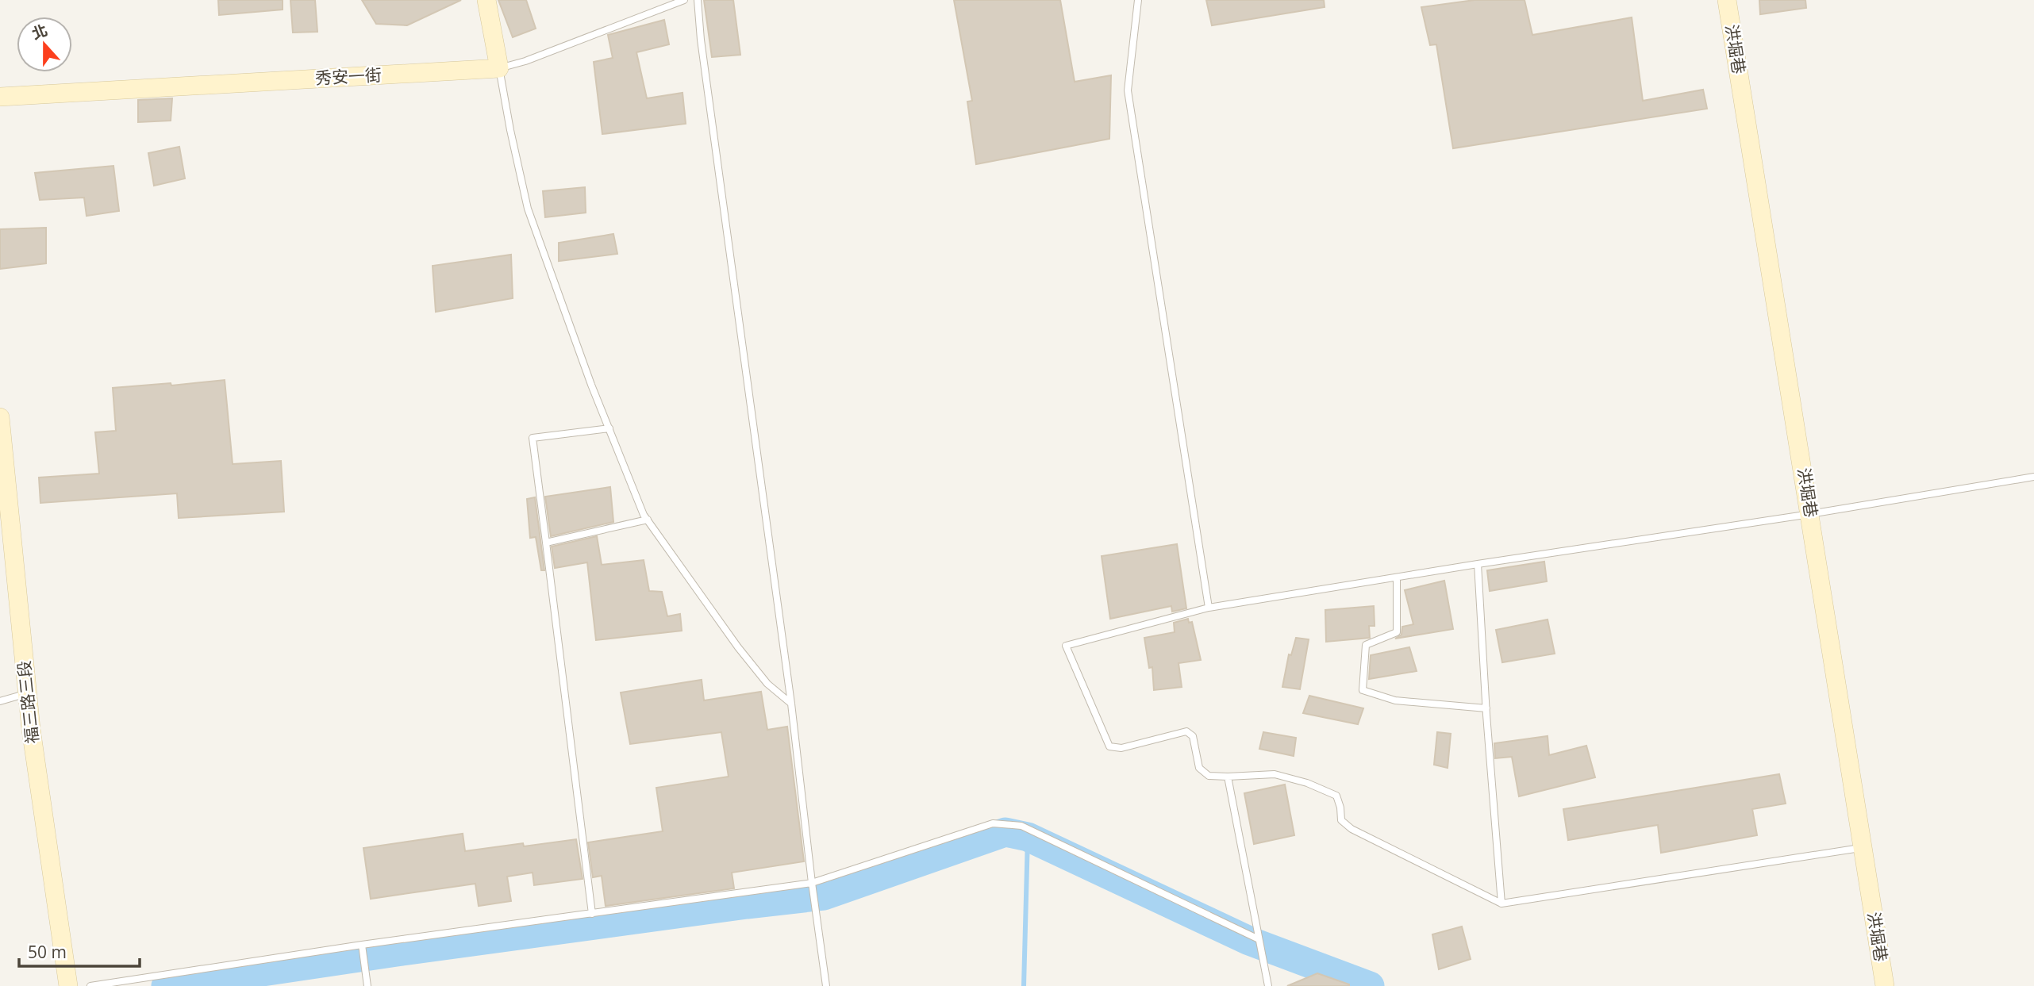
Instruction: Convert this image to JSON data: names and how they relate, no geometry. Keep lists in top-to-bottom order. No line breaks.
{"streets":{"street":["洪堀巷","秀安一街","福三路三段"]},"scale_bar":"50 m","north":"top"}
